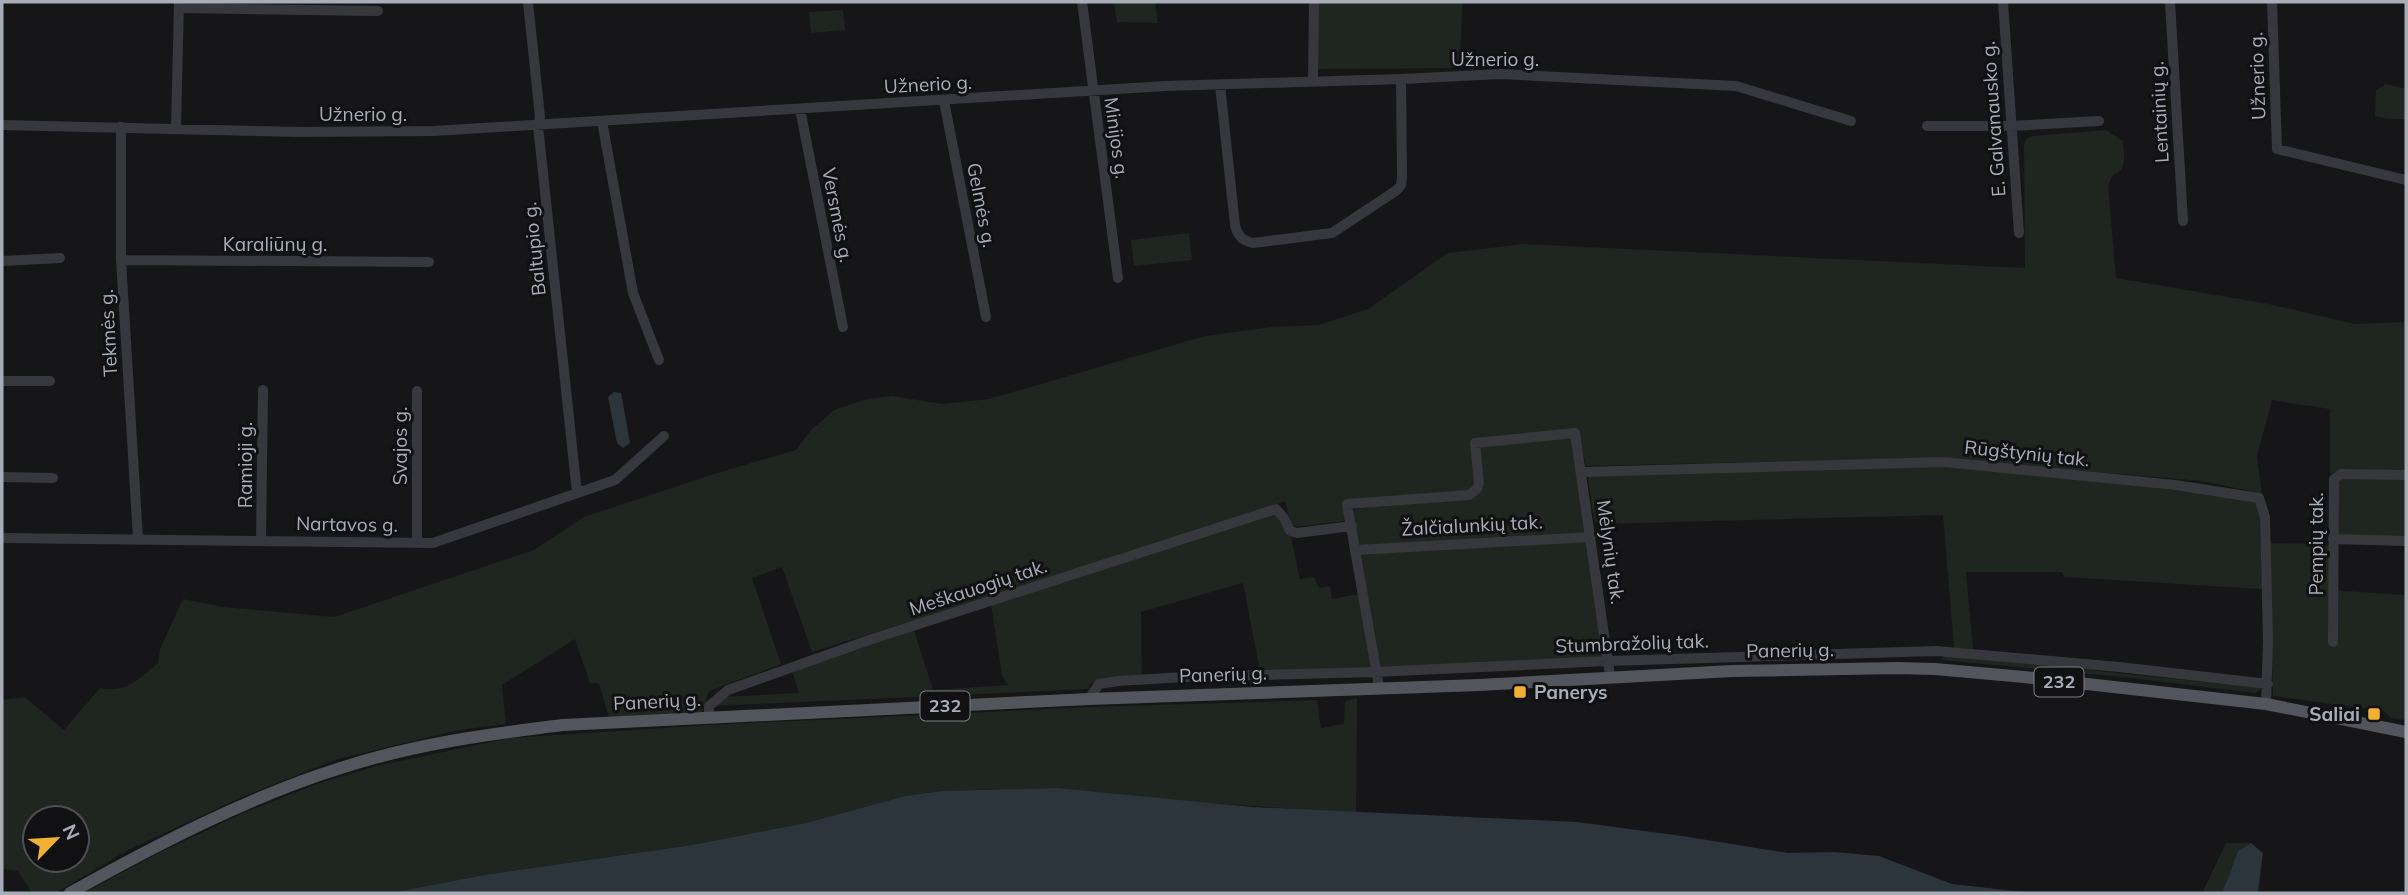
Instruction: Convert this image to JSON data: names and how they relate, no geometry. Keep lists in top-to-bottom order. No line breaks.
{"streets":{"main road":["Panerių g.","232"],"street":["Užnerio g.","Lentainių g.","E. Galvanausko g.","Minijos g.","Gelmės g.","Versmės g.","Karaliūnų g.","Baltupio g.","Tekmės g.","Svajos g.","Rūgštynių tak.","Ramioji g.","Nartavos g.","Žalčialunkių tak.","Pempių tak.","Mėlynių tak.","Meškauogių tak.","Stumbražolių tak."]},"crossings":[["Užnerio g.","Minijos g."],["Užnerio g.","Gelmės g."],["Užnerio g.","Versmės g."],["Užnerio g.","Baltupio g."],["Užnerio g.","Tekmės g."],["Karaliūnų g.","Tekmės g."],["Baltupio g.","Nartavos g."],["Tekmės g.","Nartavos g."],["Svajos g.","Nartavos g."],["Rūgštynių tak.","Mėlynių tak."],["Rūgštynių tak.","Stumbražolių tak."],["Rūgštynių tak.","Panerių g."],["Ramioji g.","Nartavos g."],["Žalčialunkių tak.","Mėlynių tak."],["Mėlynių tak.","Meškauogių tak."],["Mėlynių tak.","Stumbražolių tak."],["Mėlynių tak.","Panerių g."],["Meškauogių tak.","Panerių g."],["Stumbražolių tak.","Panerių g."]],"places":{"transit":["Panerys","Saliai"]},"north":"top right"}
